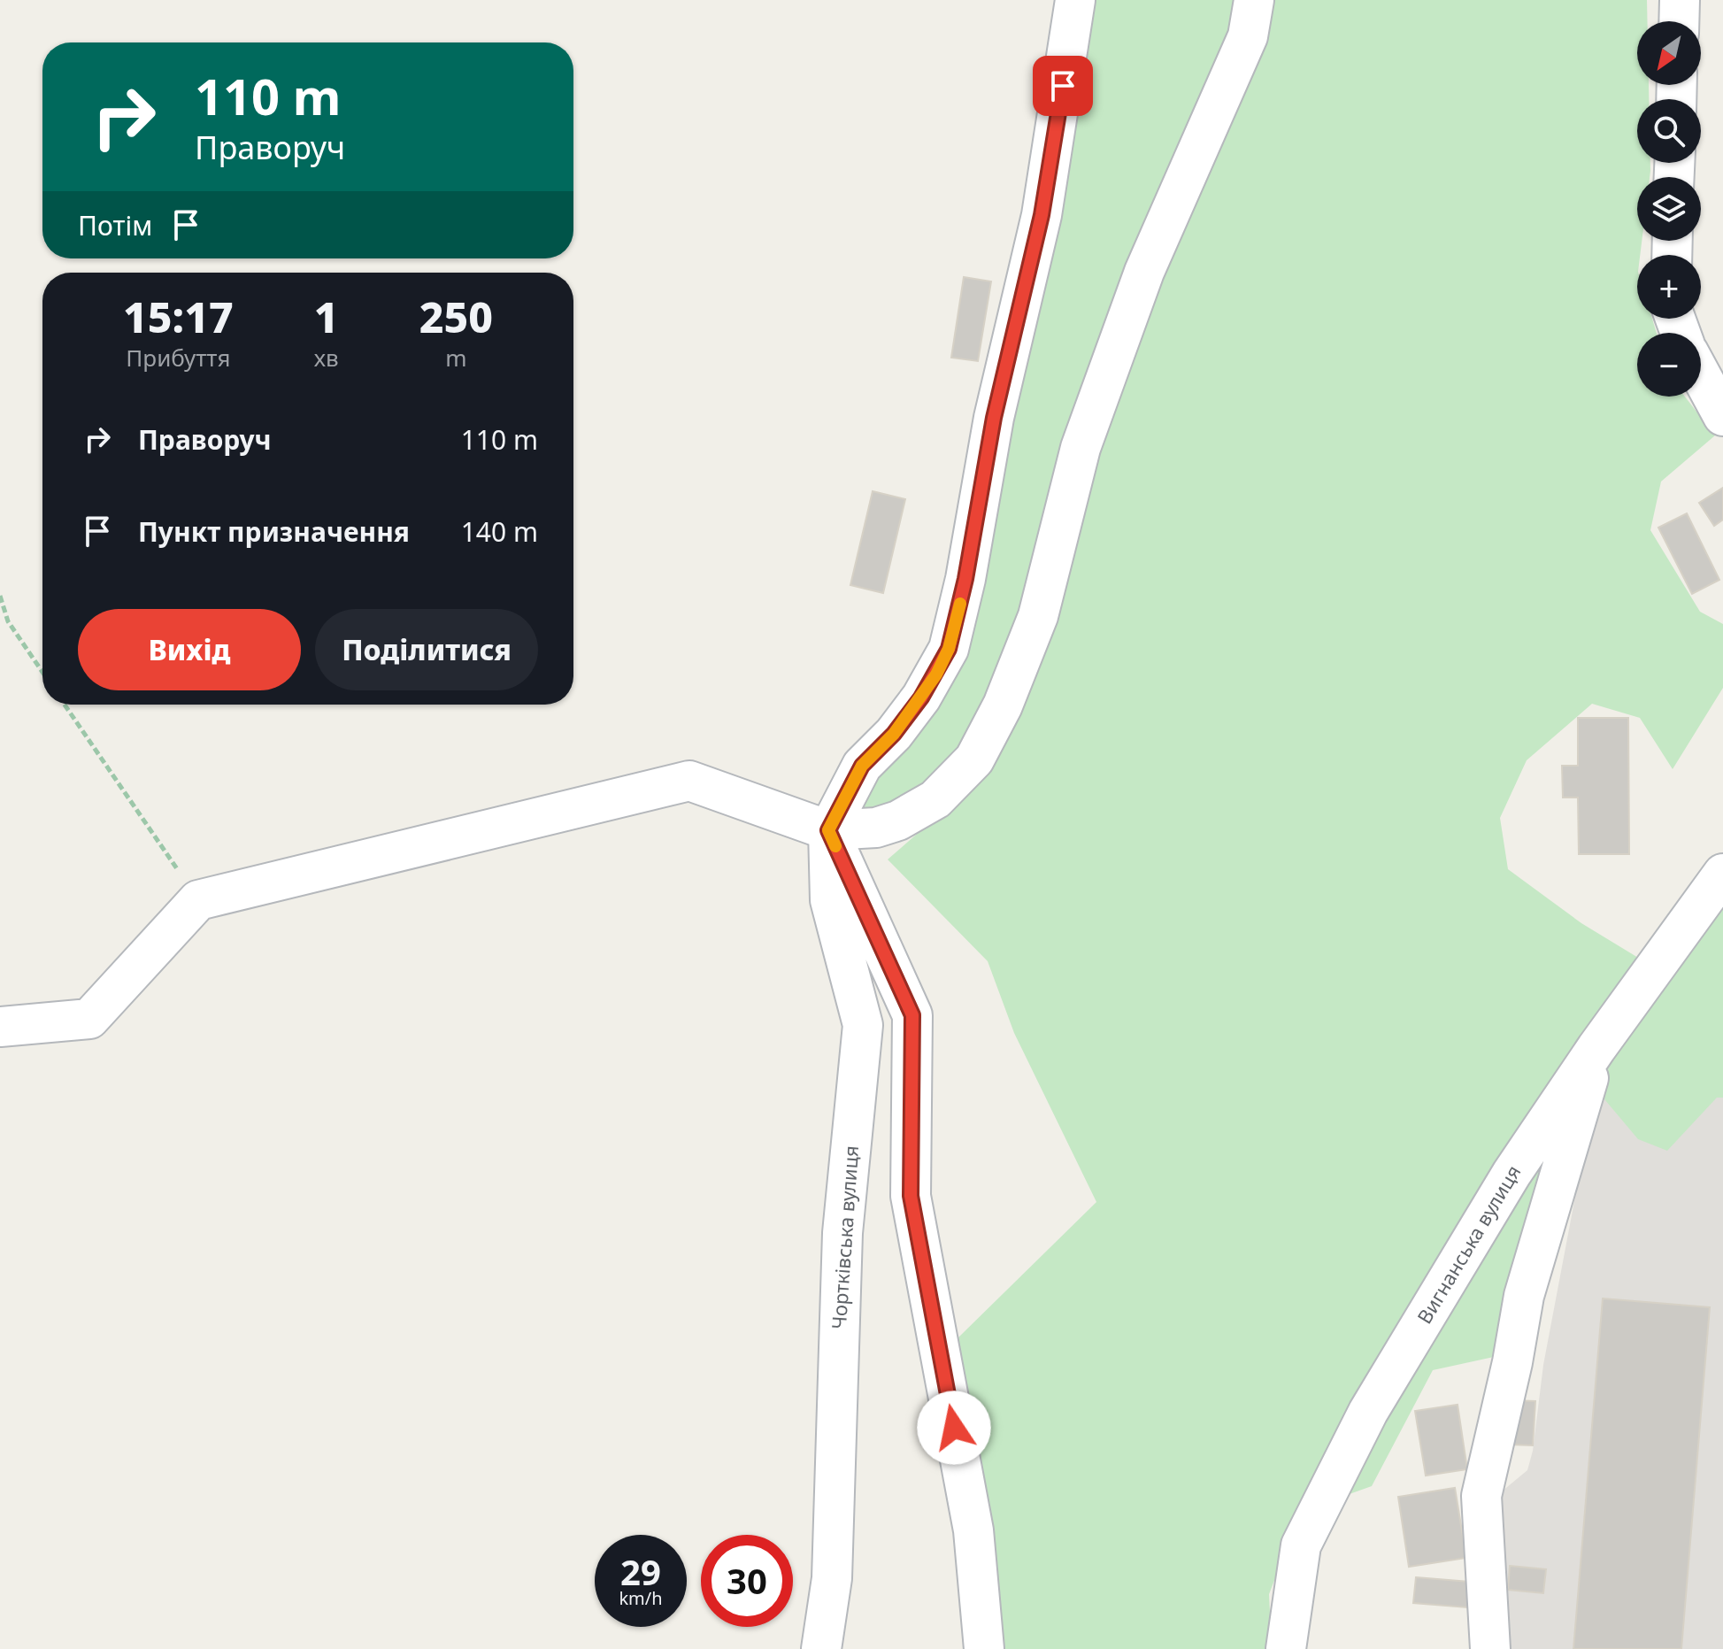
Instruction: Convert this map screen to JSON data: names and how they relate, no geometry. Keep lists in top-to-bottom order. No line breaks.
{"streets":{"street":["Чортківська вулиця","Вигнанська вулиця"]},"north":"bottom left","page":{"map_buttons":["+","−"],"turn":["110 m","Праворуч"],"then":"Потім","eta":["15:17","Прибуття","1","хв","250","m"],"list":[{"name":"Праворуч","value":"110 m"},{"name":"Пункт призначення","value":"140 m"}],"buttons":["Вихід","Поділитися"],"speed":"29 km/h","limit":"30"}}
